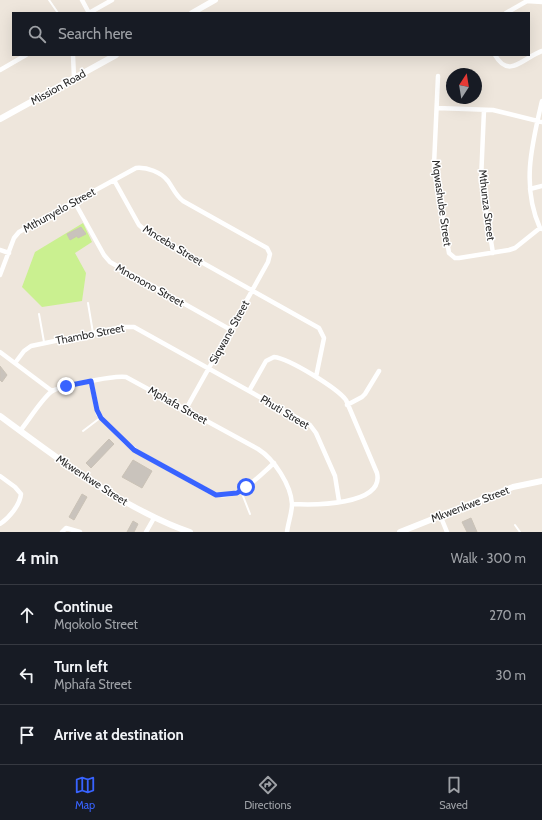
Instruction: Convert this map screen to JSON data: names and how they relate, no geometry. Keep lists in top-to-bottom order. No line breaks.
{"streets":{"street":["Mission Road","Mqwashube Street","Mthunza Street","Mthunyelo Street","Mnceba Street","Mnonono Street","Siqwane Street","Thambo Street","Mphafa Street","Phuti Street","Mkwenkwe Street"]},"crossings":[["Mqwashube Street","Mthunza Street"],["Mthunyelo Street","Mnceba Street"],["Mthunyelo Street","Mnonono Street"],["Mthunyelo Street","Siqwane Street"],["Mnceba Street","Siqwane Street"],["Mnonono Street","Siqwane Street"],["Siqwane Street","Thambo Street"],["Siqwane Street","Mphafa Street"],["Siqwane Street","Phuti Street"],["Thambo Street","Phuti Street"]],"north":"top","page":{"search":"Search here","heading":["4 min","Walk · 300 m"],"list":[["Continue","Mqokolo Street","270 m"],["Turn left","Mphafa Street","30 m"],"Arrive at destination"],"nav":["Map","Directions","Saved"]}}
